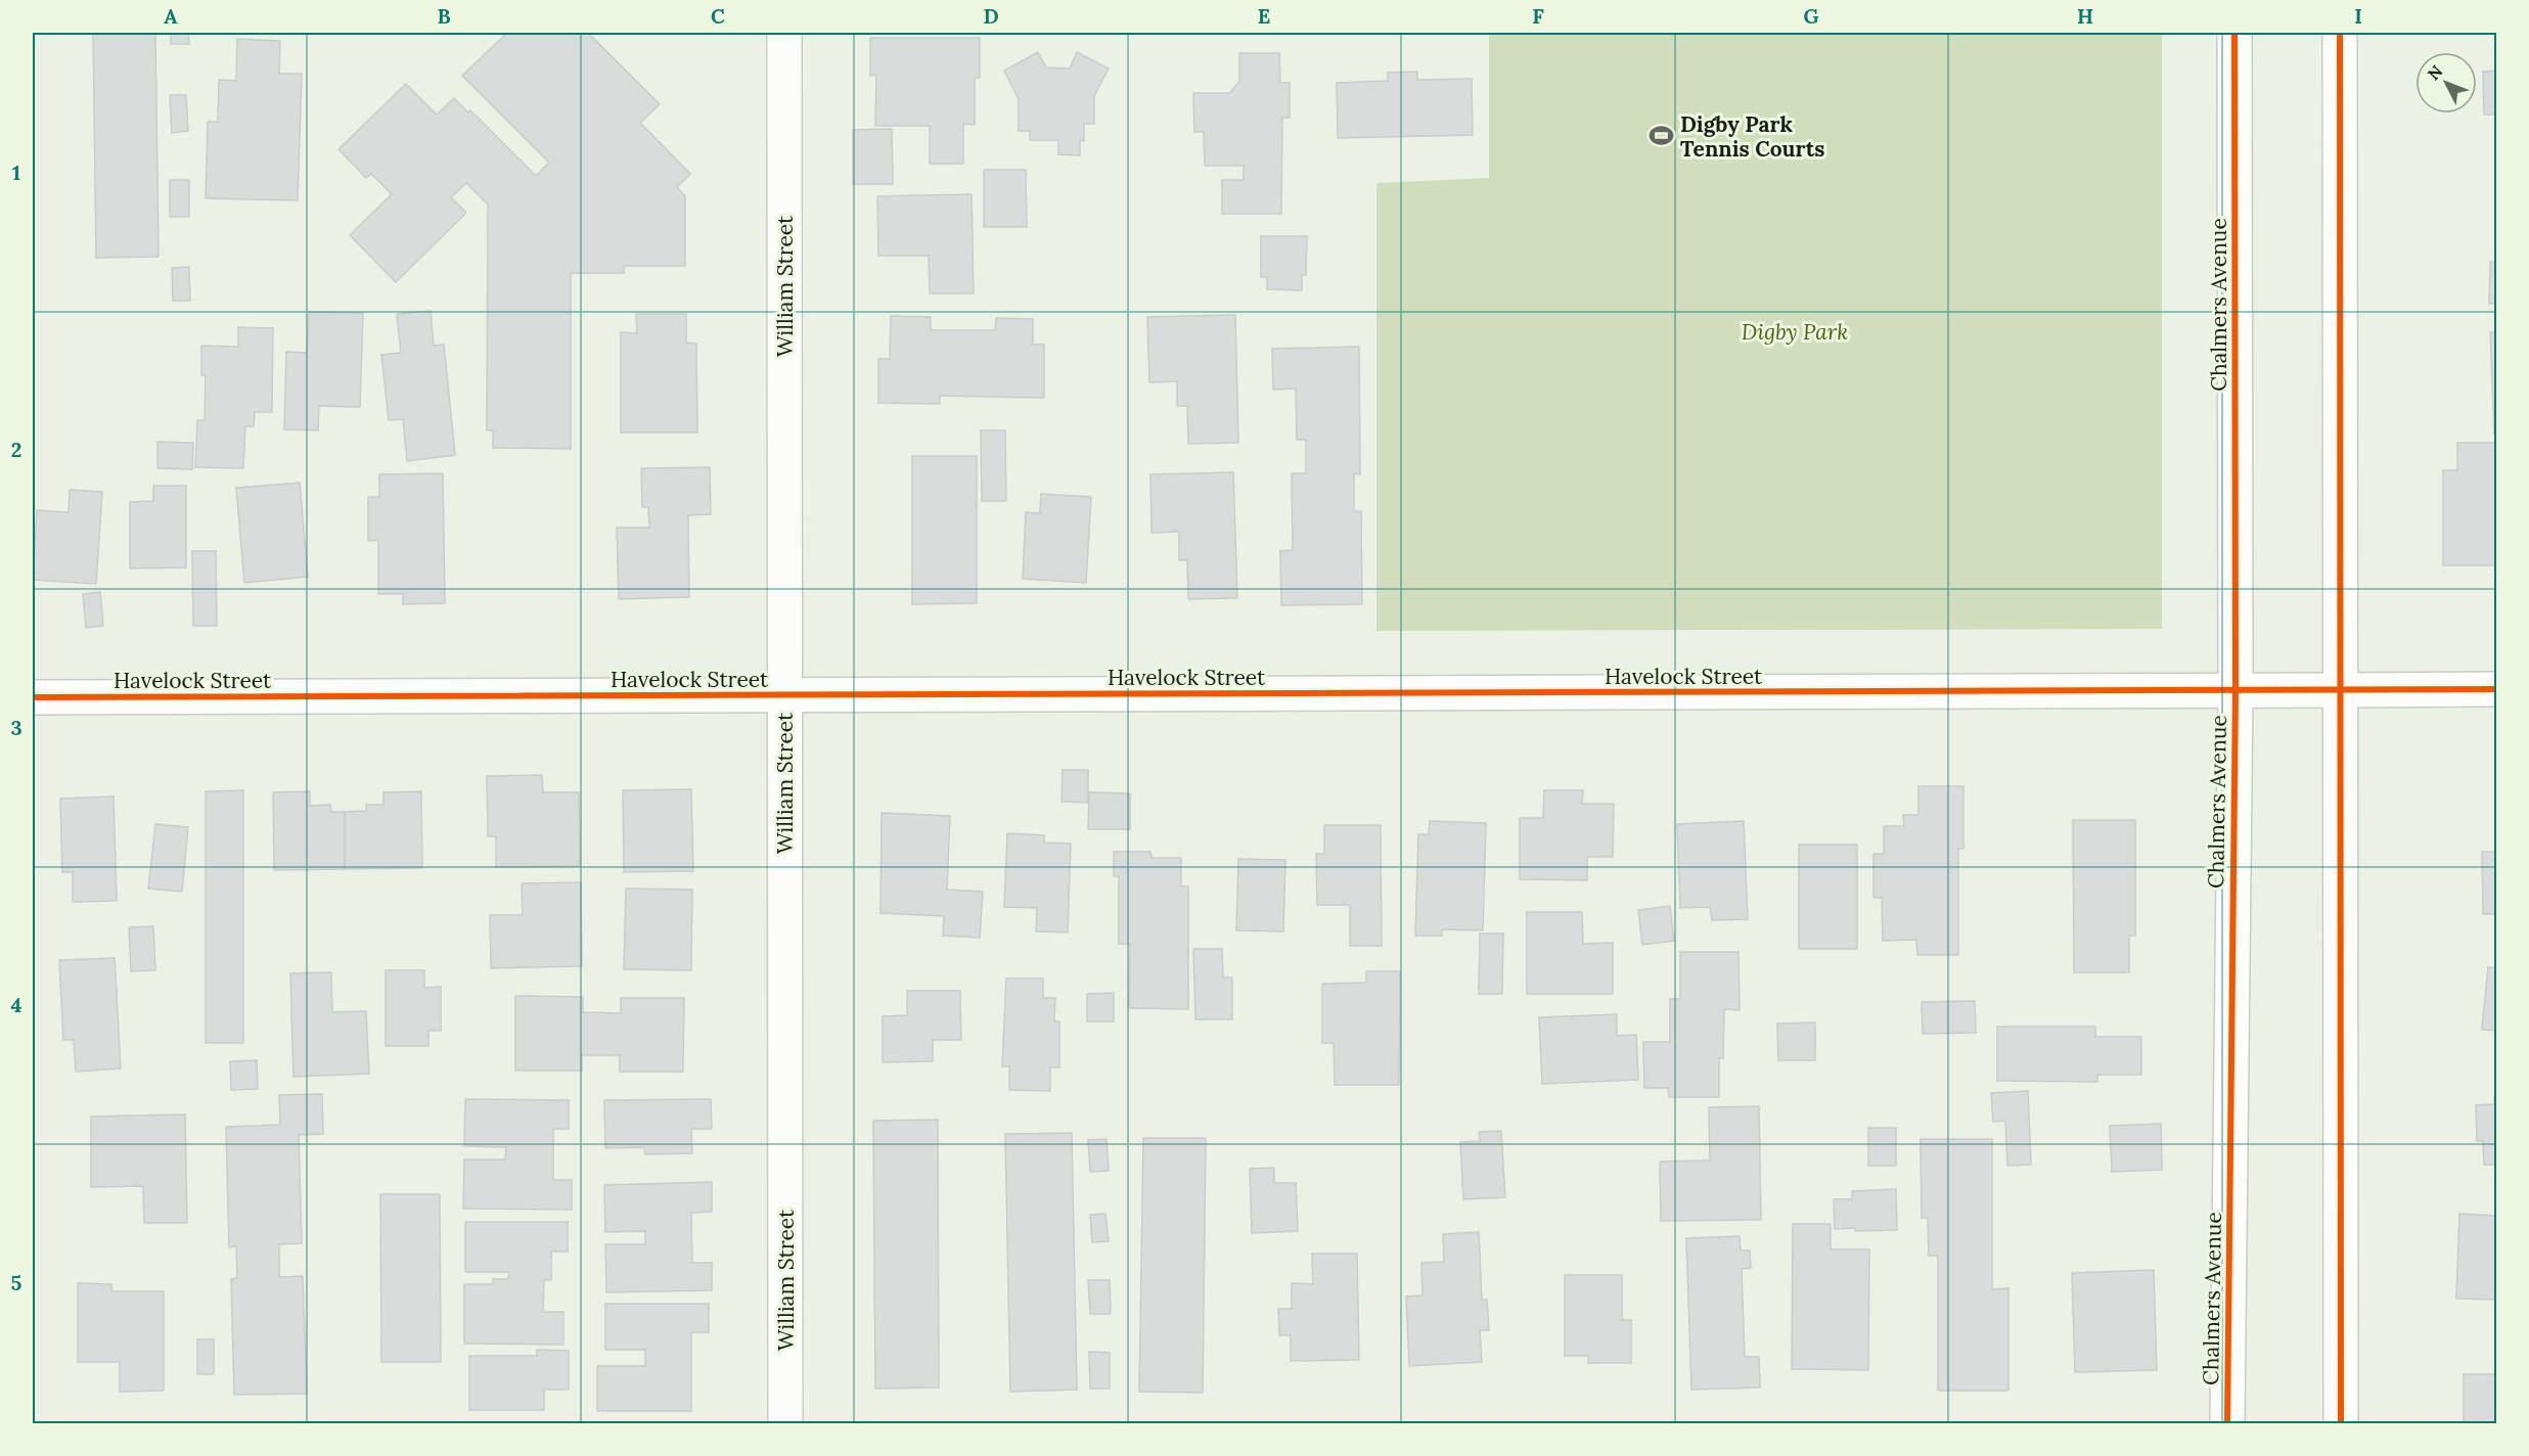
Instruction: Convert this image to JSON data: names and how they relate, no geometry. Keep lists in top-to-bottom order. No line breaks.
{"streets":{"street":["William Street","Chalmers Avenue","Havelock Street"]},"crossings":[["William Street","Havelock Street"],["Chalmers Avenue","Havelock Street"]],"parks":["Digby Park"],"places":{"sports":["Digby Park Tennis Courts"]},"north":"top left","grid":{"columns":["A","B","C","D","E","F","G","H","I"],"rows":["1","2","3","4","5"]}}
